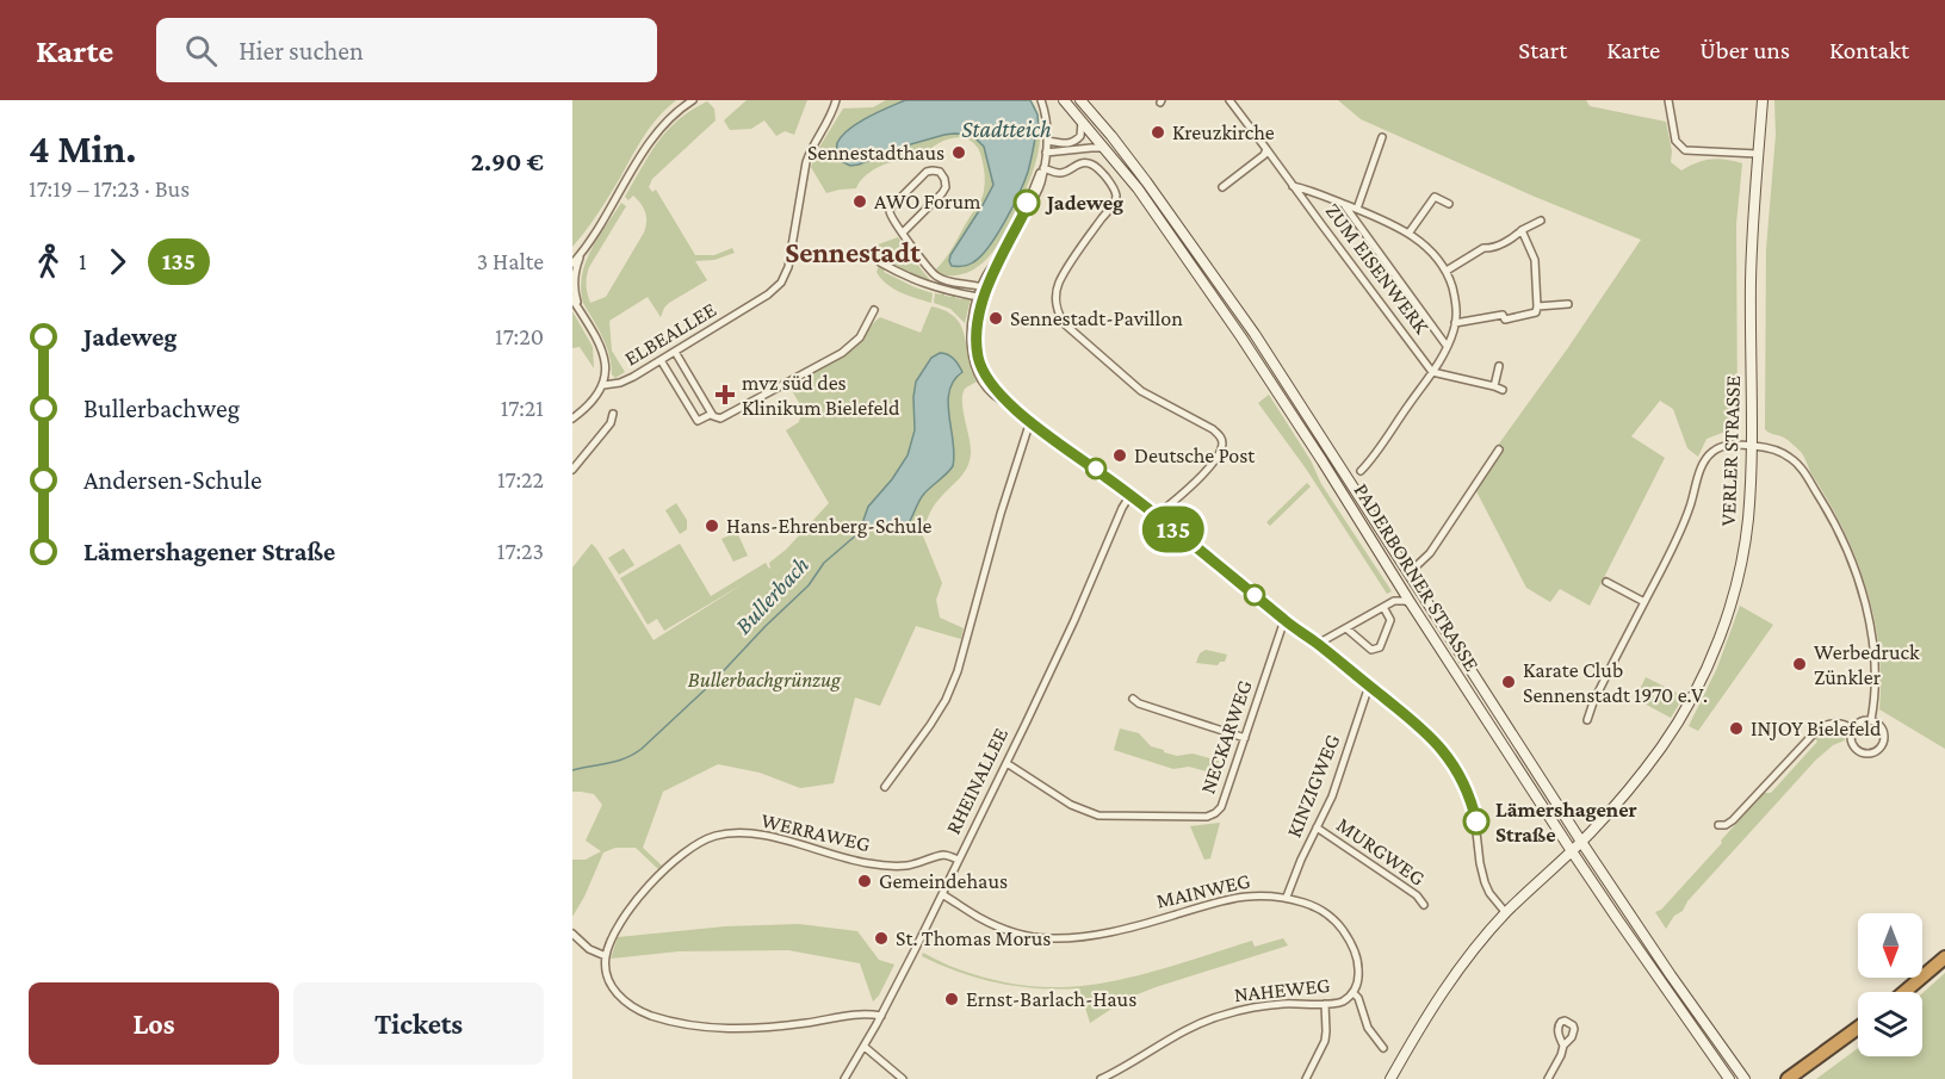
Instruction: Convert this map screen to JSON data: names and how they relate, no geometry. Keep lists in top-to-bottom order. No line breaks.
{"streets":{"main road":["VERLER STRASSE","PADERBORNER STRASSE"],"street":["ZUM EISENWERK","ELBEALLEE","NECKARWEG","RHEINALLEE","KINZIGWEG","WERRAWEG","MURGWEG","MAINWEG","NAHEWEG"]},"crossings":[["VERLER STRASSE","PADERBORNER STRASSE"],["NECKARWEG","RHEINALLEE"],["RHEINALLEE","WERRAWEG"],["RHEINALLEE","MAINWEG"],["KINZIGWEG","MURGWEG"],["KINZIGWEG","MAINWEG"],["MAINWEG","NAHEWEG"]],"districts":["Sennestadt"],"water":["Stadtteich","Bullerbach"],"parks":["Bullerbachgrünzug"],"places":{"other":["Kreuzkirche","Sennestadthaus","AWO Forum","Jadeweg","Sennestadt-Pavillon","Deutsche Post","Hans-Ehrenberg-Schule","Werbedruck Zünkler","Karate Club Sennenstadt 1970 e.V.","INJOY Bielefeld","Lämershagener Straße","Gemeindehaus","St. Thomas Morus","Ernst-Barlach-Haus"],"health":["mvz süd des Klinikum Bielefeld"]},"lines":["bus line 135"],"north":"bottom","page":{"header":"Karte","search":"Hier suchen","nav":["Start","Karte","Über uns","Kontakt"],"heading":["4 Min.","17:19 – 17:23 · Bus","2.90 €"],"on_map":"135","legs":["1","135","3 Halte"],"list":[{"name":"Jadeweg","value":"17:20"},{"name":"Bullerbachweg","value":"17:21"},{"name":"Andersen-Schule","value":"17:22"},{"name":"Lämershagener Straße","value":"17:23"}],"buttons":["Los","Tickets"]}}
